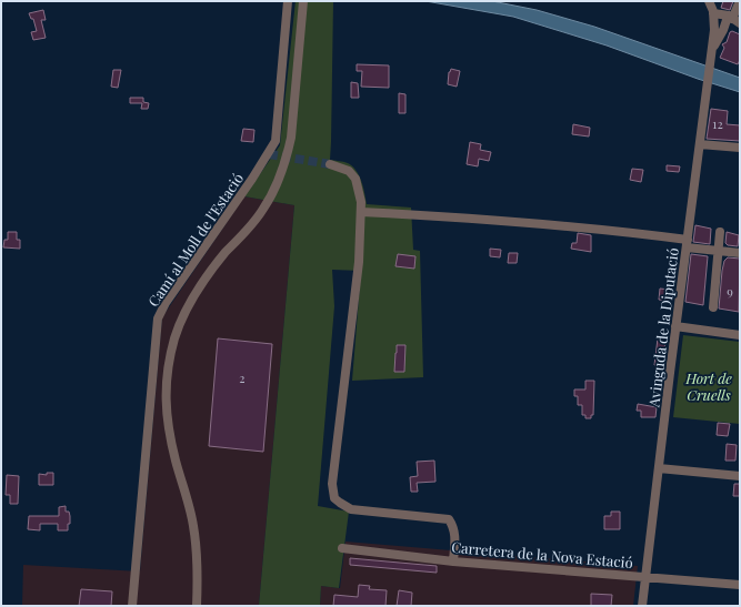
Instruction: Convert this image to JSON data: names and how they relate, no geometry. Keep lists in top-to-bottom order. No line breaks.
{"streets":{"street":["Camí al Moll de l'Estació","Avinguda de la Diputació","Carretera de la Nova Estació"]},"crossings":[["Avinguda de la Diputació","Carretera de la Nova Estació"]],"parks":["Hort de Cruells"],"house_numbers":["12","9","2"]}
